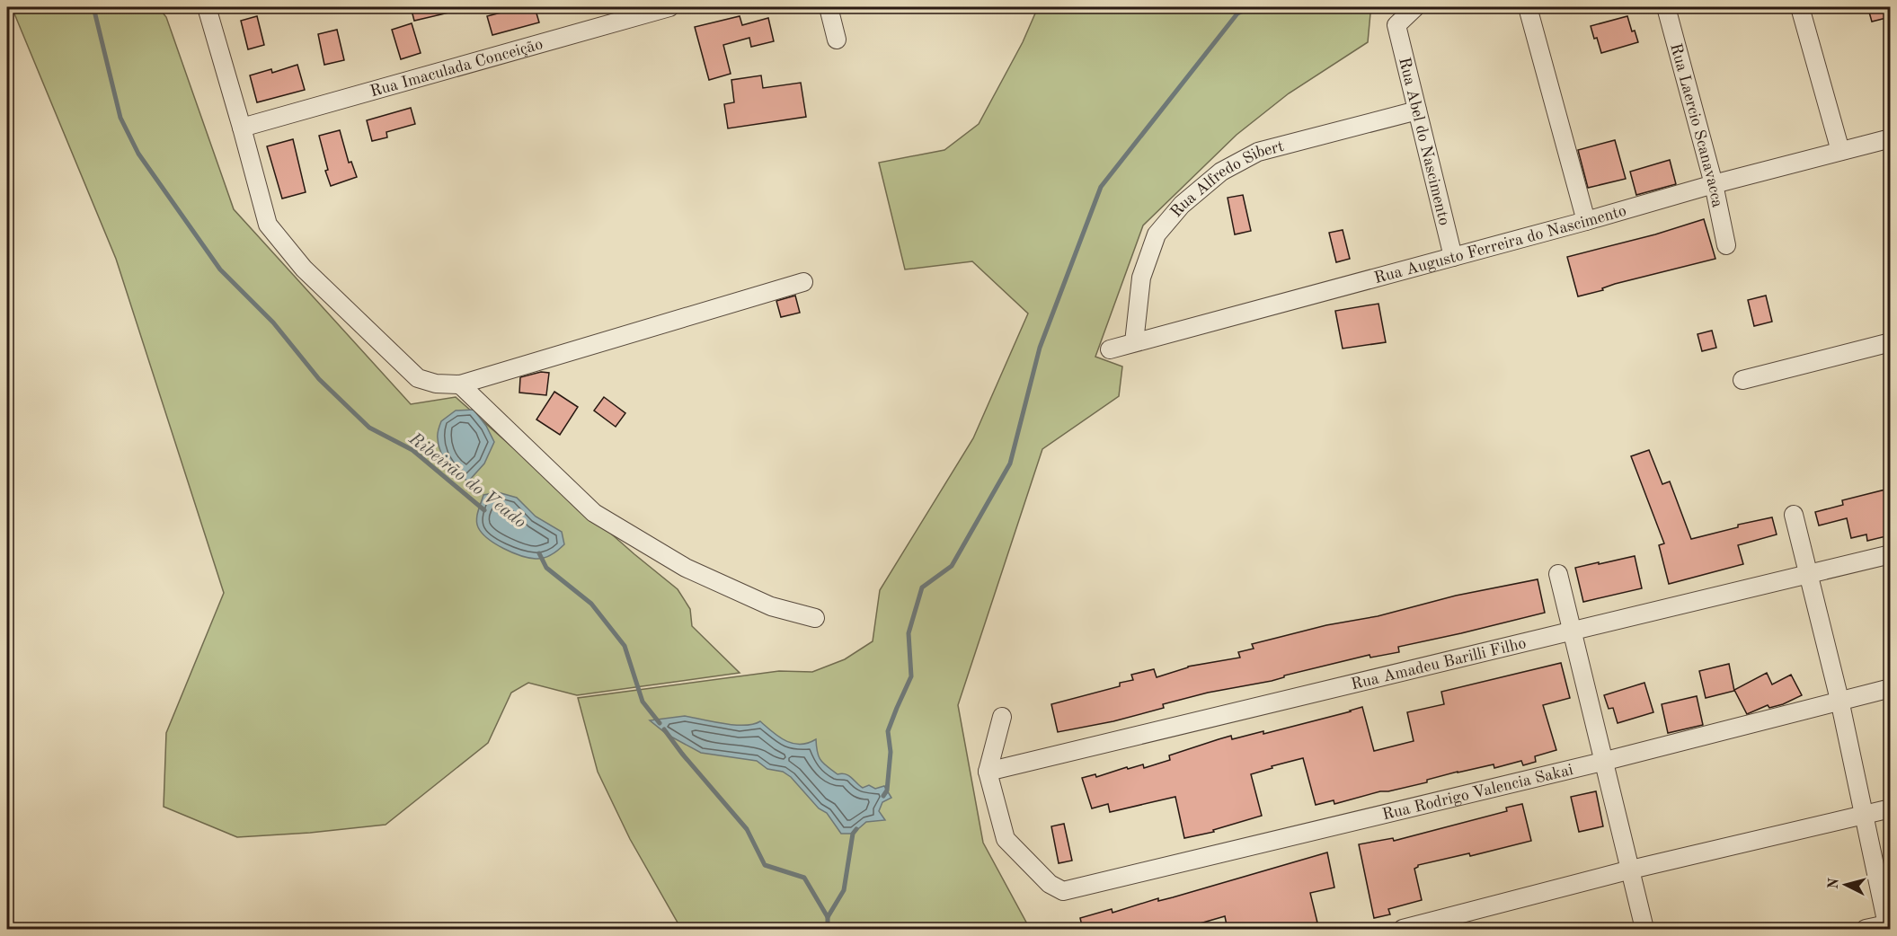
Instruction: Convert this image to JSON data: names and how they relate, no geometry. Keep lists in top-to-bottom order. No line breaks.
{"streets":{"street":["Rua Imaculada Conceição","Rua Laercio Scanavacca","Rua Abel do Nascimento","Rua Alfredo Sibert","Rua Augusto Ferreira do Nascimento","Rua Amadeu Barilli Filho","Rua Rodrigo Valencia Sakai"]},"crossings":[["Rua Laercio Scanavacca","Rua Augusto Ferreira do Nascimento"],["Rua Abel do Nascimento","Rua Alfredo Sibert"],["Rua Abel do Nascimento","Rua Augusto Ferreira do Nascimento"],["Rua Alfredo Sibert","Rua Augusto Ferreira do Nascimento"],["Rua Amadeu Barilli Filho","Rua Rodrigo Valencia Sakai"]],"water":["Ribeirão do Veado"],"north":"left"}
